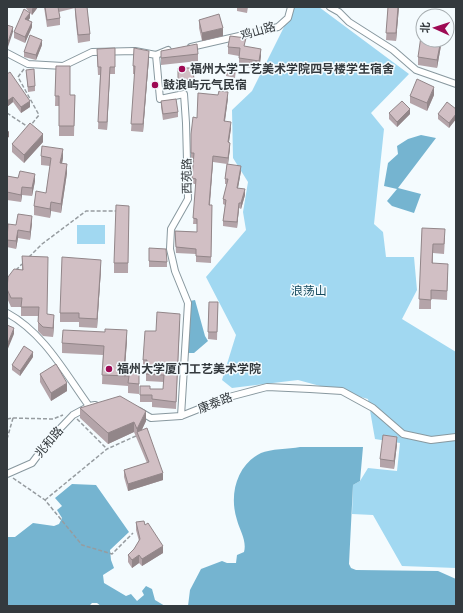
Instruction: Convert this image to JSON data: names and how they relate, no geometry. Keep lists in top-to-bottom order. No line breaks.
{"streets":{"street":["鸡山路","西苑路","康泰路","兆和路"]},"crossings":[["西苑路","康泰路"]],"parks":["浪荡山"],"places":["福州大学工艺美术学院四号楼学生宿舍","鼓浪屿元气民宿","福州大学厦门工艺美术学院"],"north":"left"}
